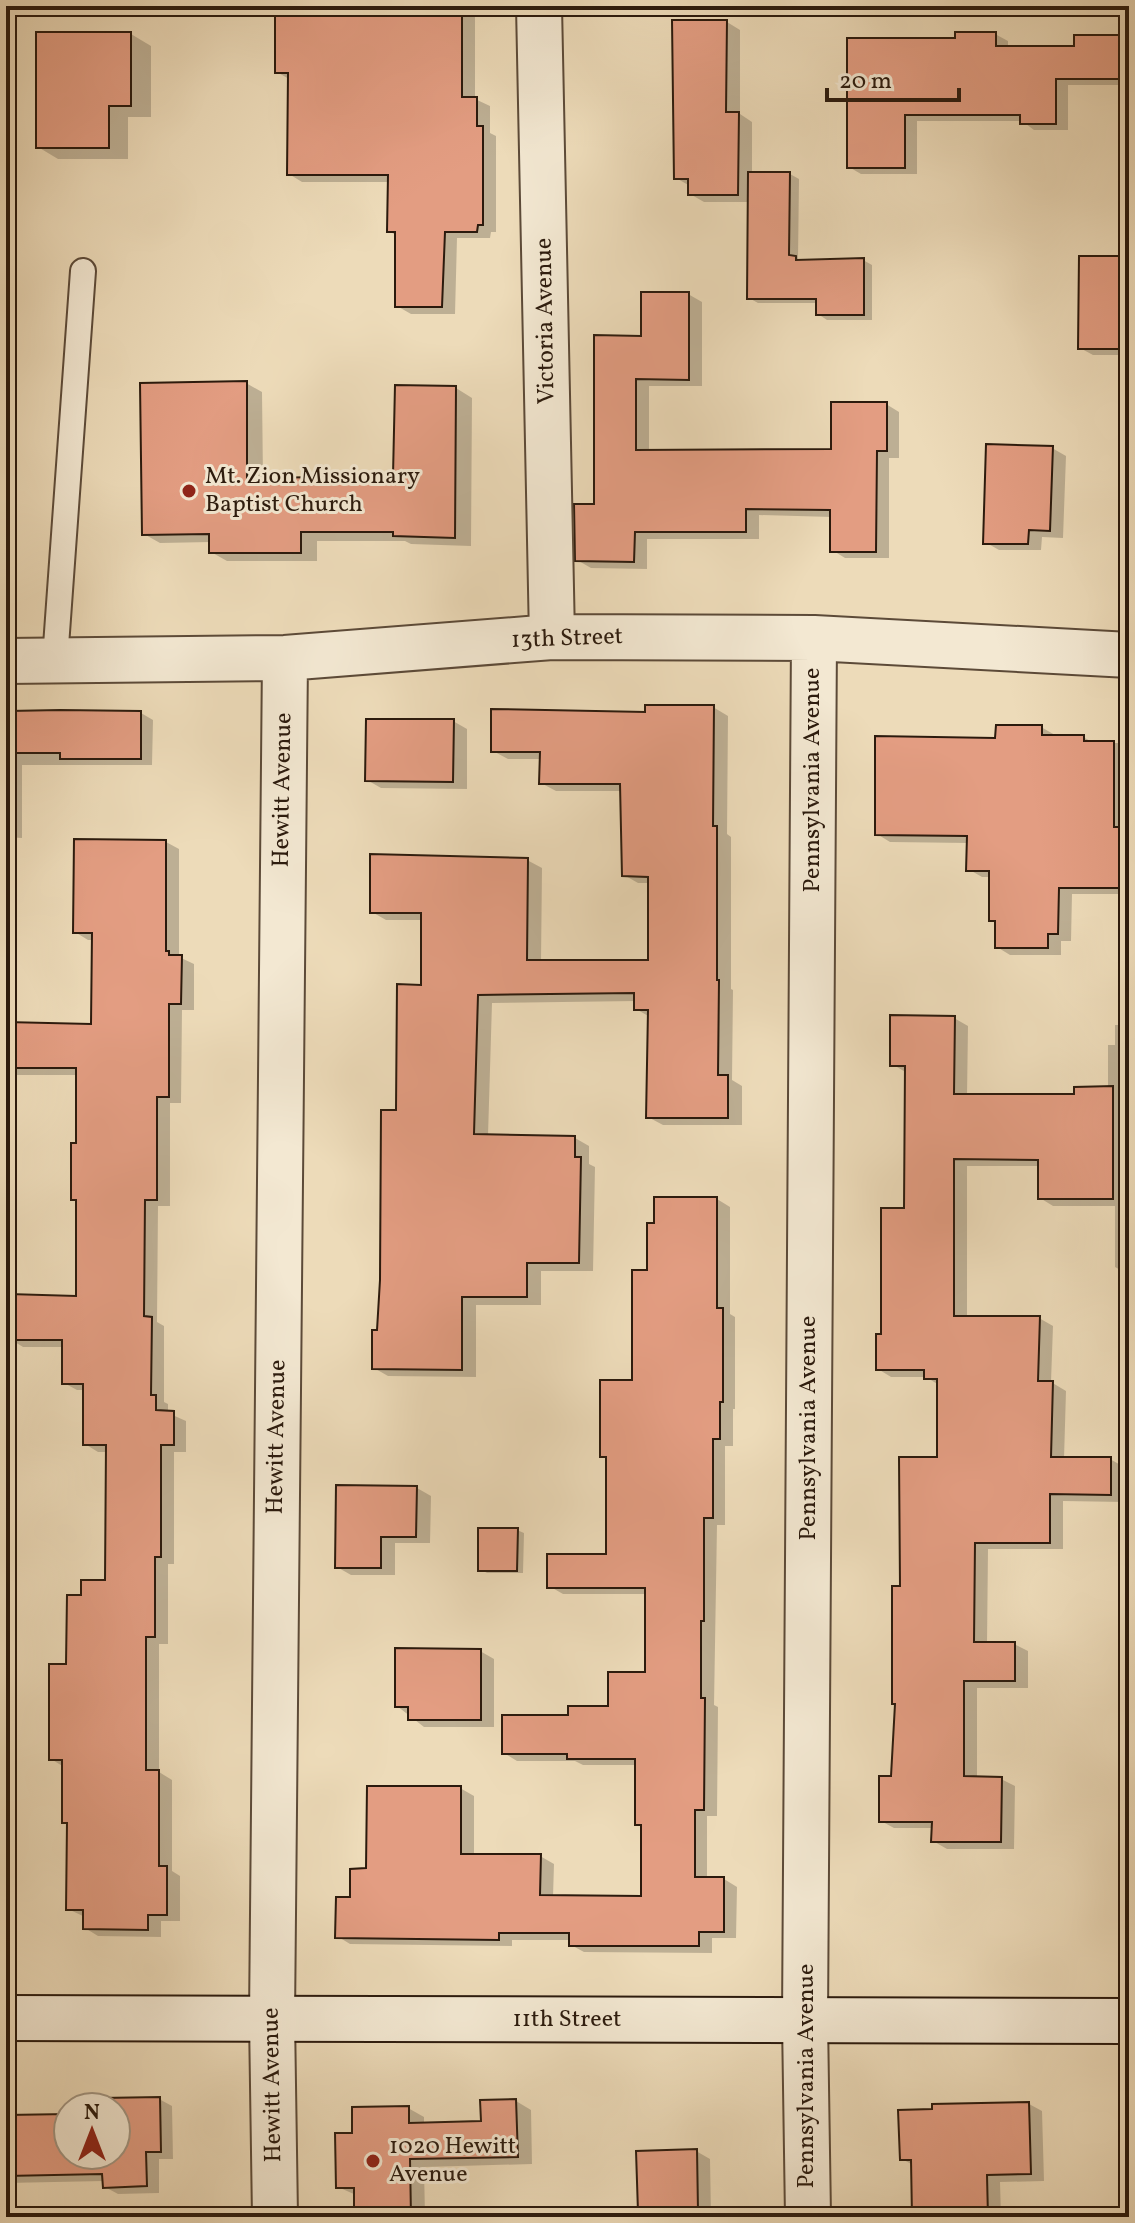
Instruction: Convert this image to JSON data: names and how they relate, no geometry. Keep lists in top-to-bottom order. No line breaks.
{"streets":{"street":["Victoria Avenue","13th Street","Pennsylvania Avenue","Hewitt Avenue","11th Street"]},"crossings":[["Victoria Avenue","13th Street"],["13th Street","Pennsylvania Avenue"],["13th Street","Hewitt Avenue"],["Pennsylvania Avenue","11th Street"],["Hewitt Avenue","11th Street"]],"places":["Mt. Zion Missionary Baptist Church","1020 Hewitt Avenue"],"scale_bar":"20 m","north":"top"}
